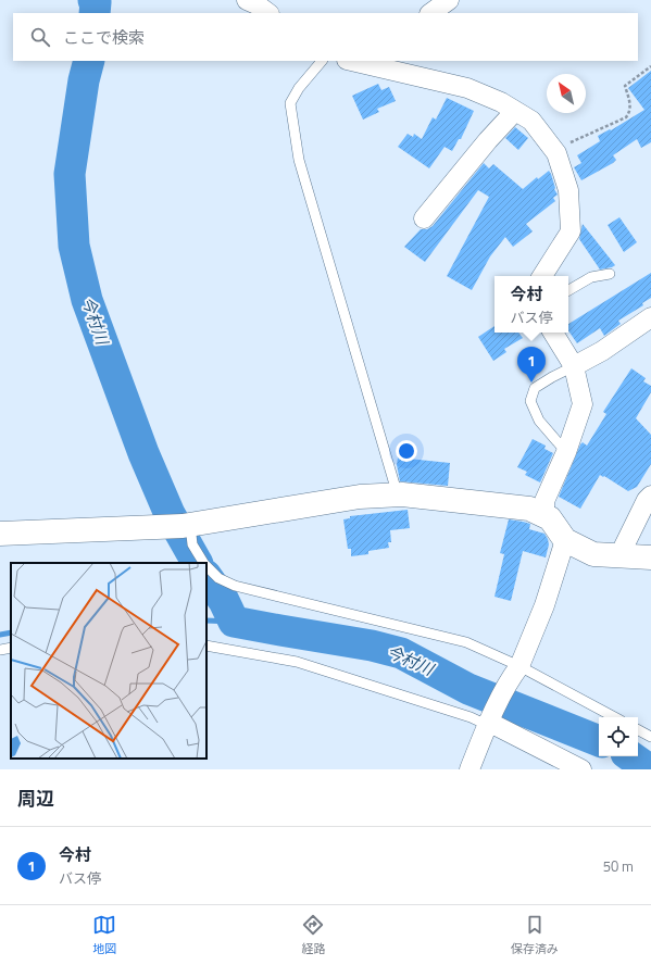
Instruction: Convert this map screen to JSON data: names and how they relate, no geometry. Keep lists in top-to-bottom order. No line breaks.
{"water":["今村川"],"north":"top left","page":{"search":"ここで検索","popup":["今村","バス停"],"pins":"1","heading":"周辺","list":[{"mark":"1","name":"今村","note":"バス停","value":"50 m"}],"nav":["地図","経路","保存済み"]}}
